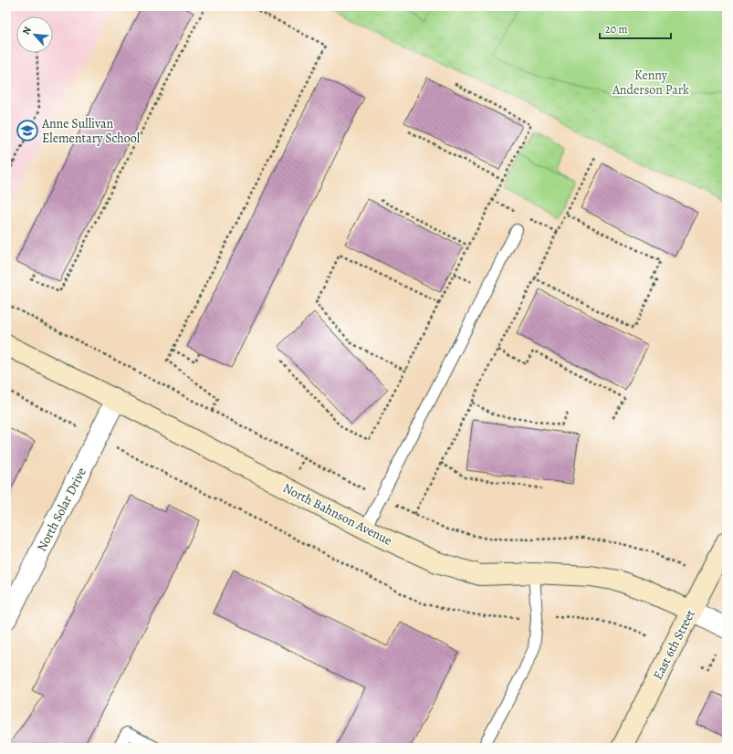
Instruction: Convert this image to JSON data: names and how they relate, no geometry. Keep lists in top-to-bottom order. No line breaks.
{"streets":{"street":["North Solar Drive","North Bahnson Avenue","East 6th Street"]},"crossings":[["North Solar Drive","North Bahnson Avenue"],["North Bahnson Avenue","East 6th Street"]],"parks":["Kenny Anderson Park"],"places":{"school or university":["Anne Sullivan Elementary School"]},"scale_bar":"20 m","north":"top left"}
